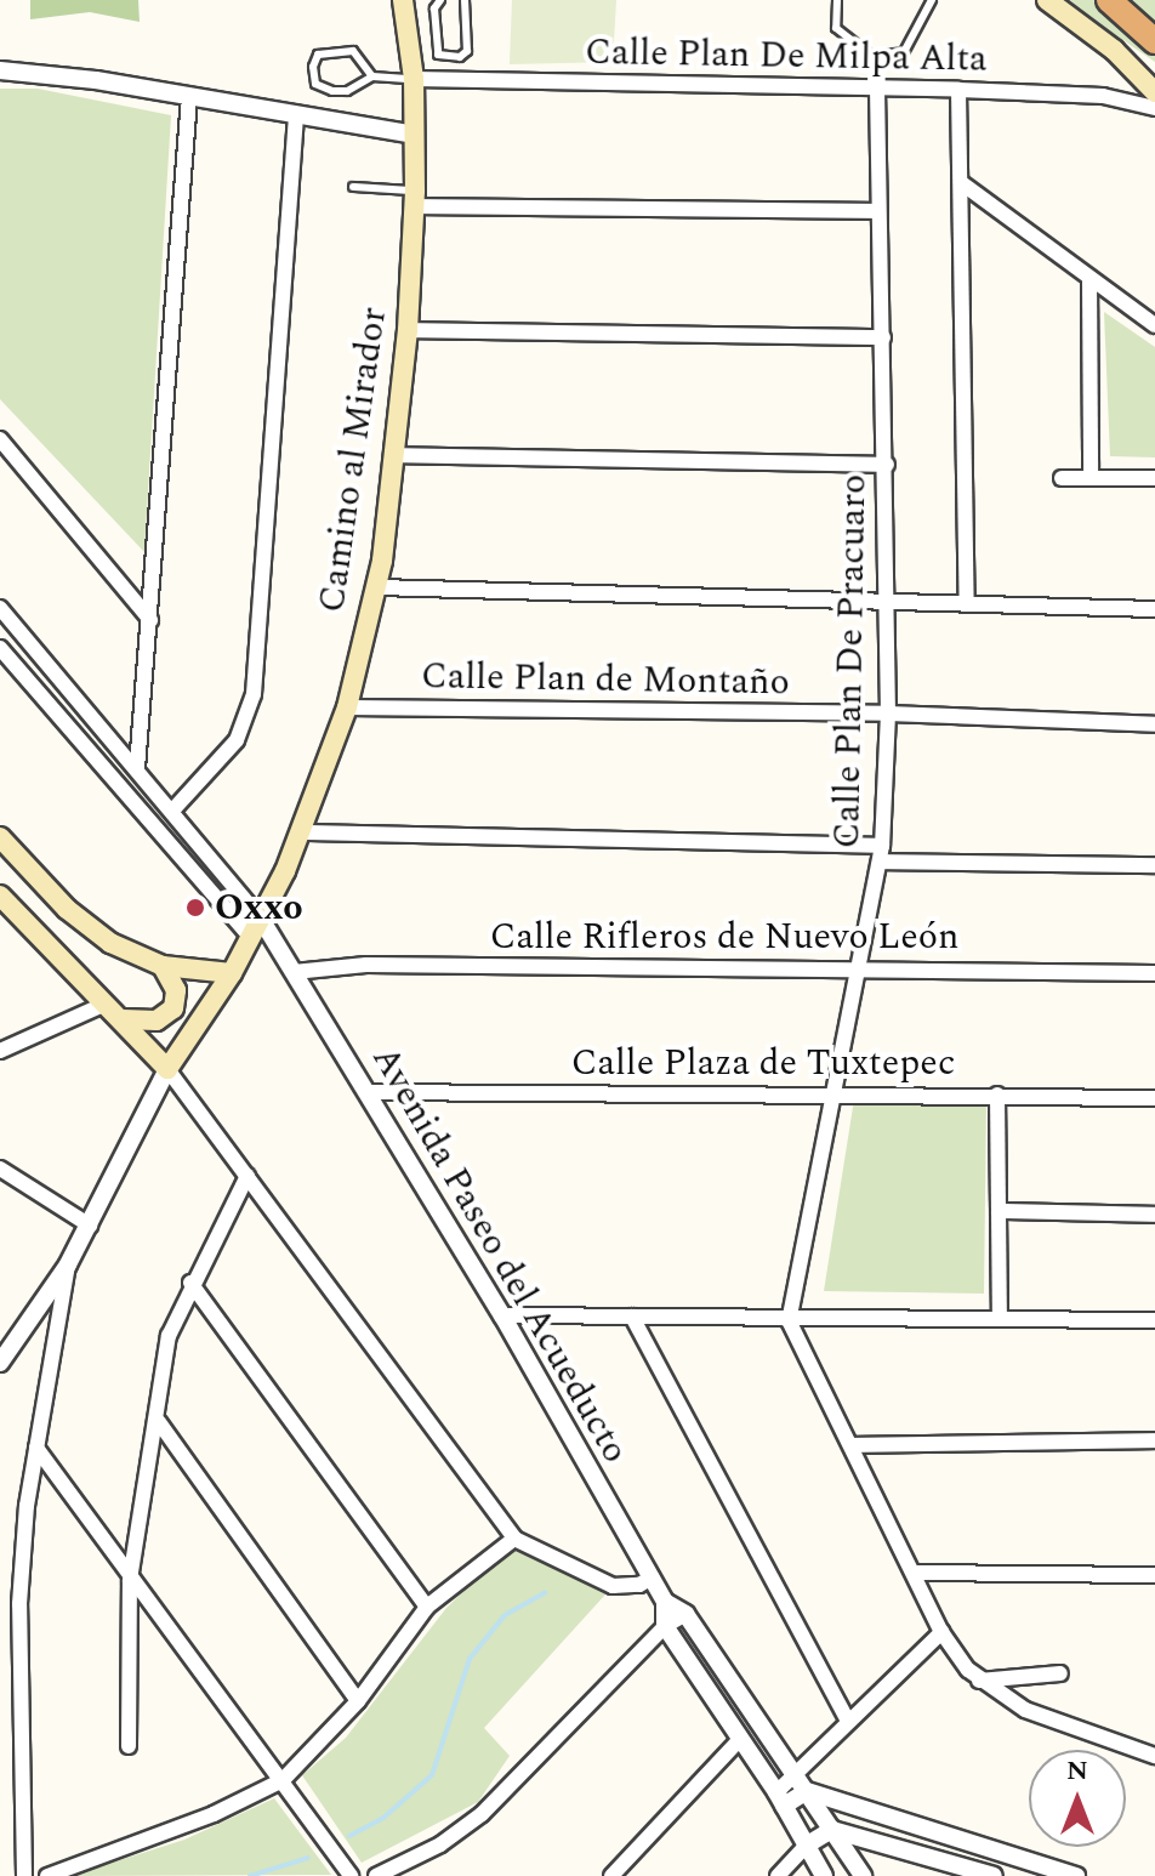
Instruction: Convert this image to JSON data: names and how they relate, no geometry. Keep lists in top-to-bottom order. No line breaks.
{"streets":{"main road":["Camino al Mirador"],"street":["Calle Plan De Milpa Alta","Calle Plan De Pracuaro","Calle Plan de Montaño","Calle Rifleros de Nuevo León","Calle Plaza de Tuxtepec","Avenida Paseo del Acueducto"]},"crossings":[["Calle Plan De Milpa Alta","Camino al Mirador"],["Calle Plan De Milpa Alta","Calle Plan De Pracuaro"],["Camino al Mirador","Calle Plan de Montaño"],["Camino al Mirador","Avenida Paseo del Acueducto"],["Calle Plan De Pracuaro","Calle Plan de Montaño"],["Calle Plan De Pracuaro","Calle Rifleros de Nuevo León"],["Calle Plan De Pracuaro","Calle Plaza de Tuxtepec"],["Calle Rifleros de Nuevo León","Avenida Paseo del Acueducto"],["Calle Plaza de Tuxtepec","Avenida Paseo del Acueducto"]],"places":["Oxxo"],"north":"top"}
